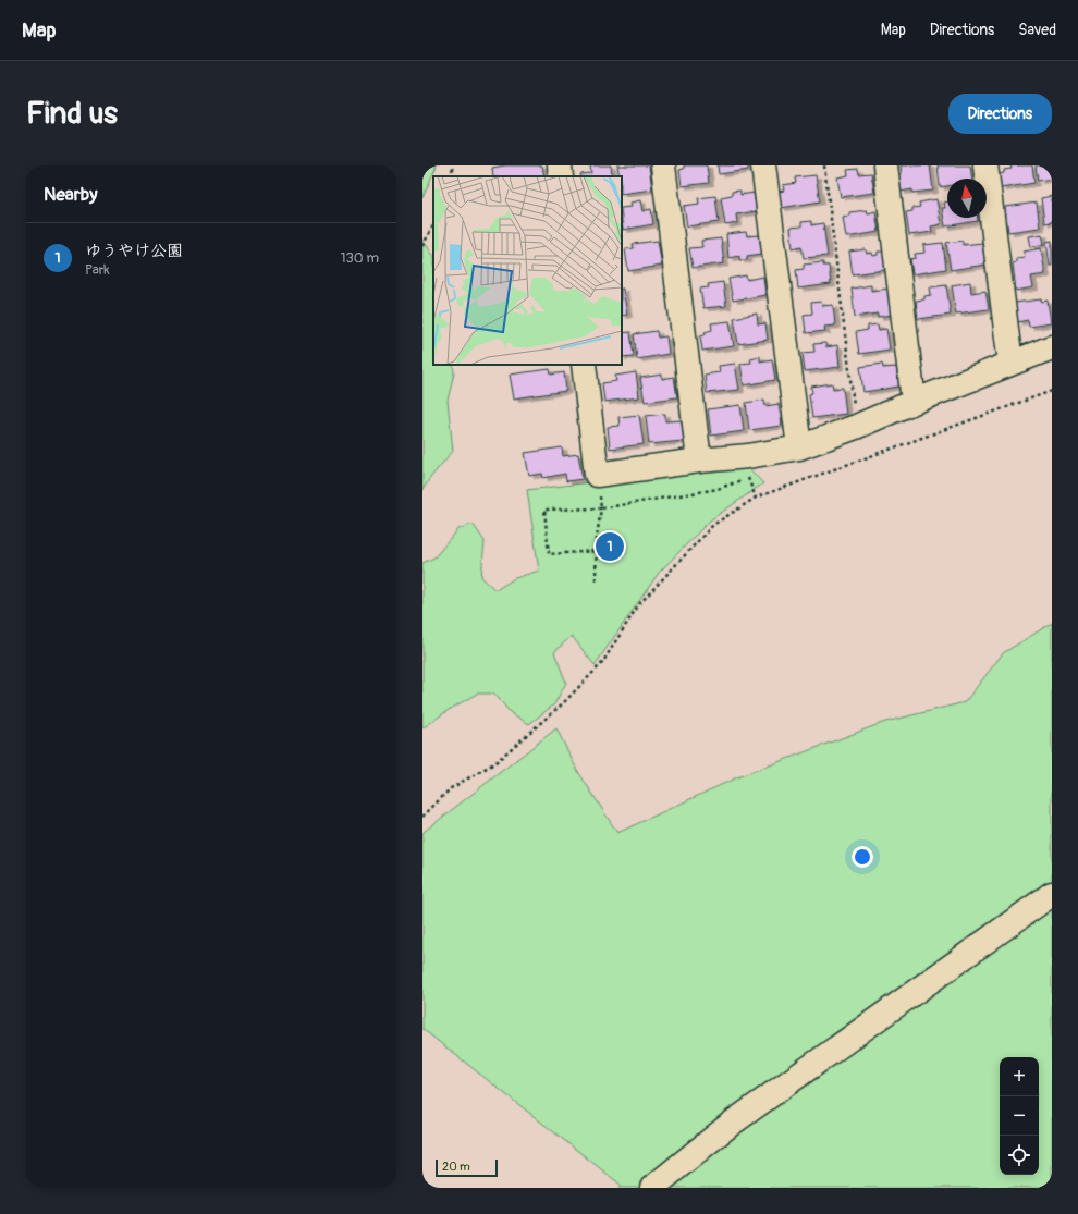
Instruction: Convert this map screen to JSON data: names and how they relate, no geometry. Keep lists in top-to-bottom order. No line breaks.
{"scale_bar":"20 m","north":"top","page":{"header":"Map","nav":["Map","Directions","Saved"],"buttons":"Directions","title":"Find us","heading":"Nearby","list":[{"mark":"1","name":"ゆうやけ公園","note":"Park","value":"130 m"}],"pins":"1","map_buttons":["+","−"],"scale":"20 m"}}
